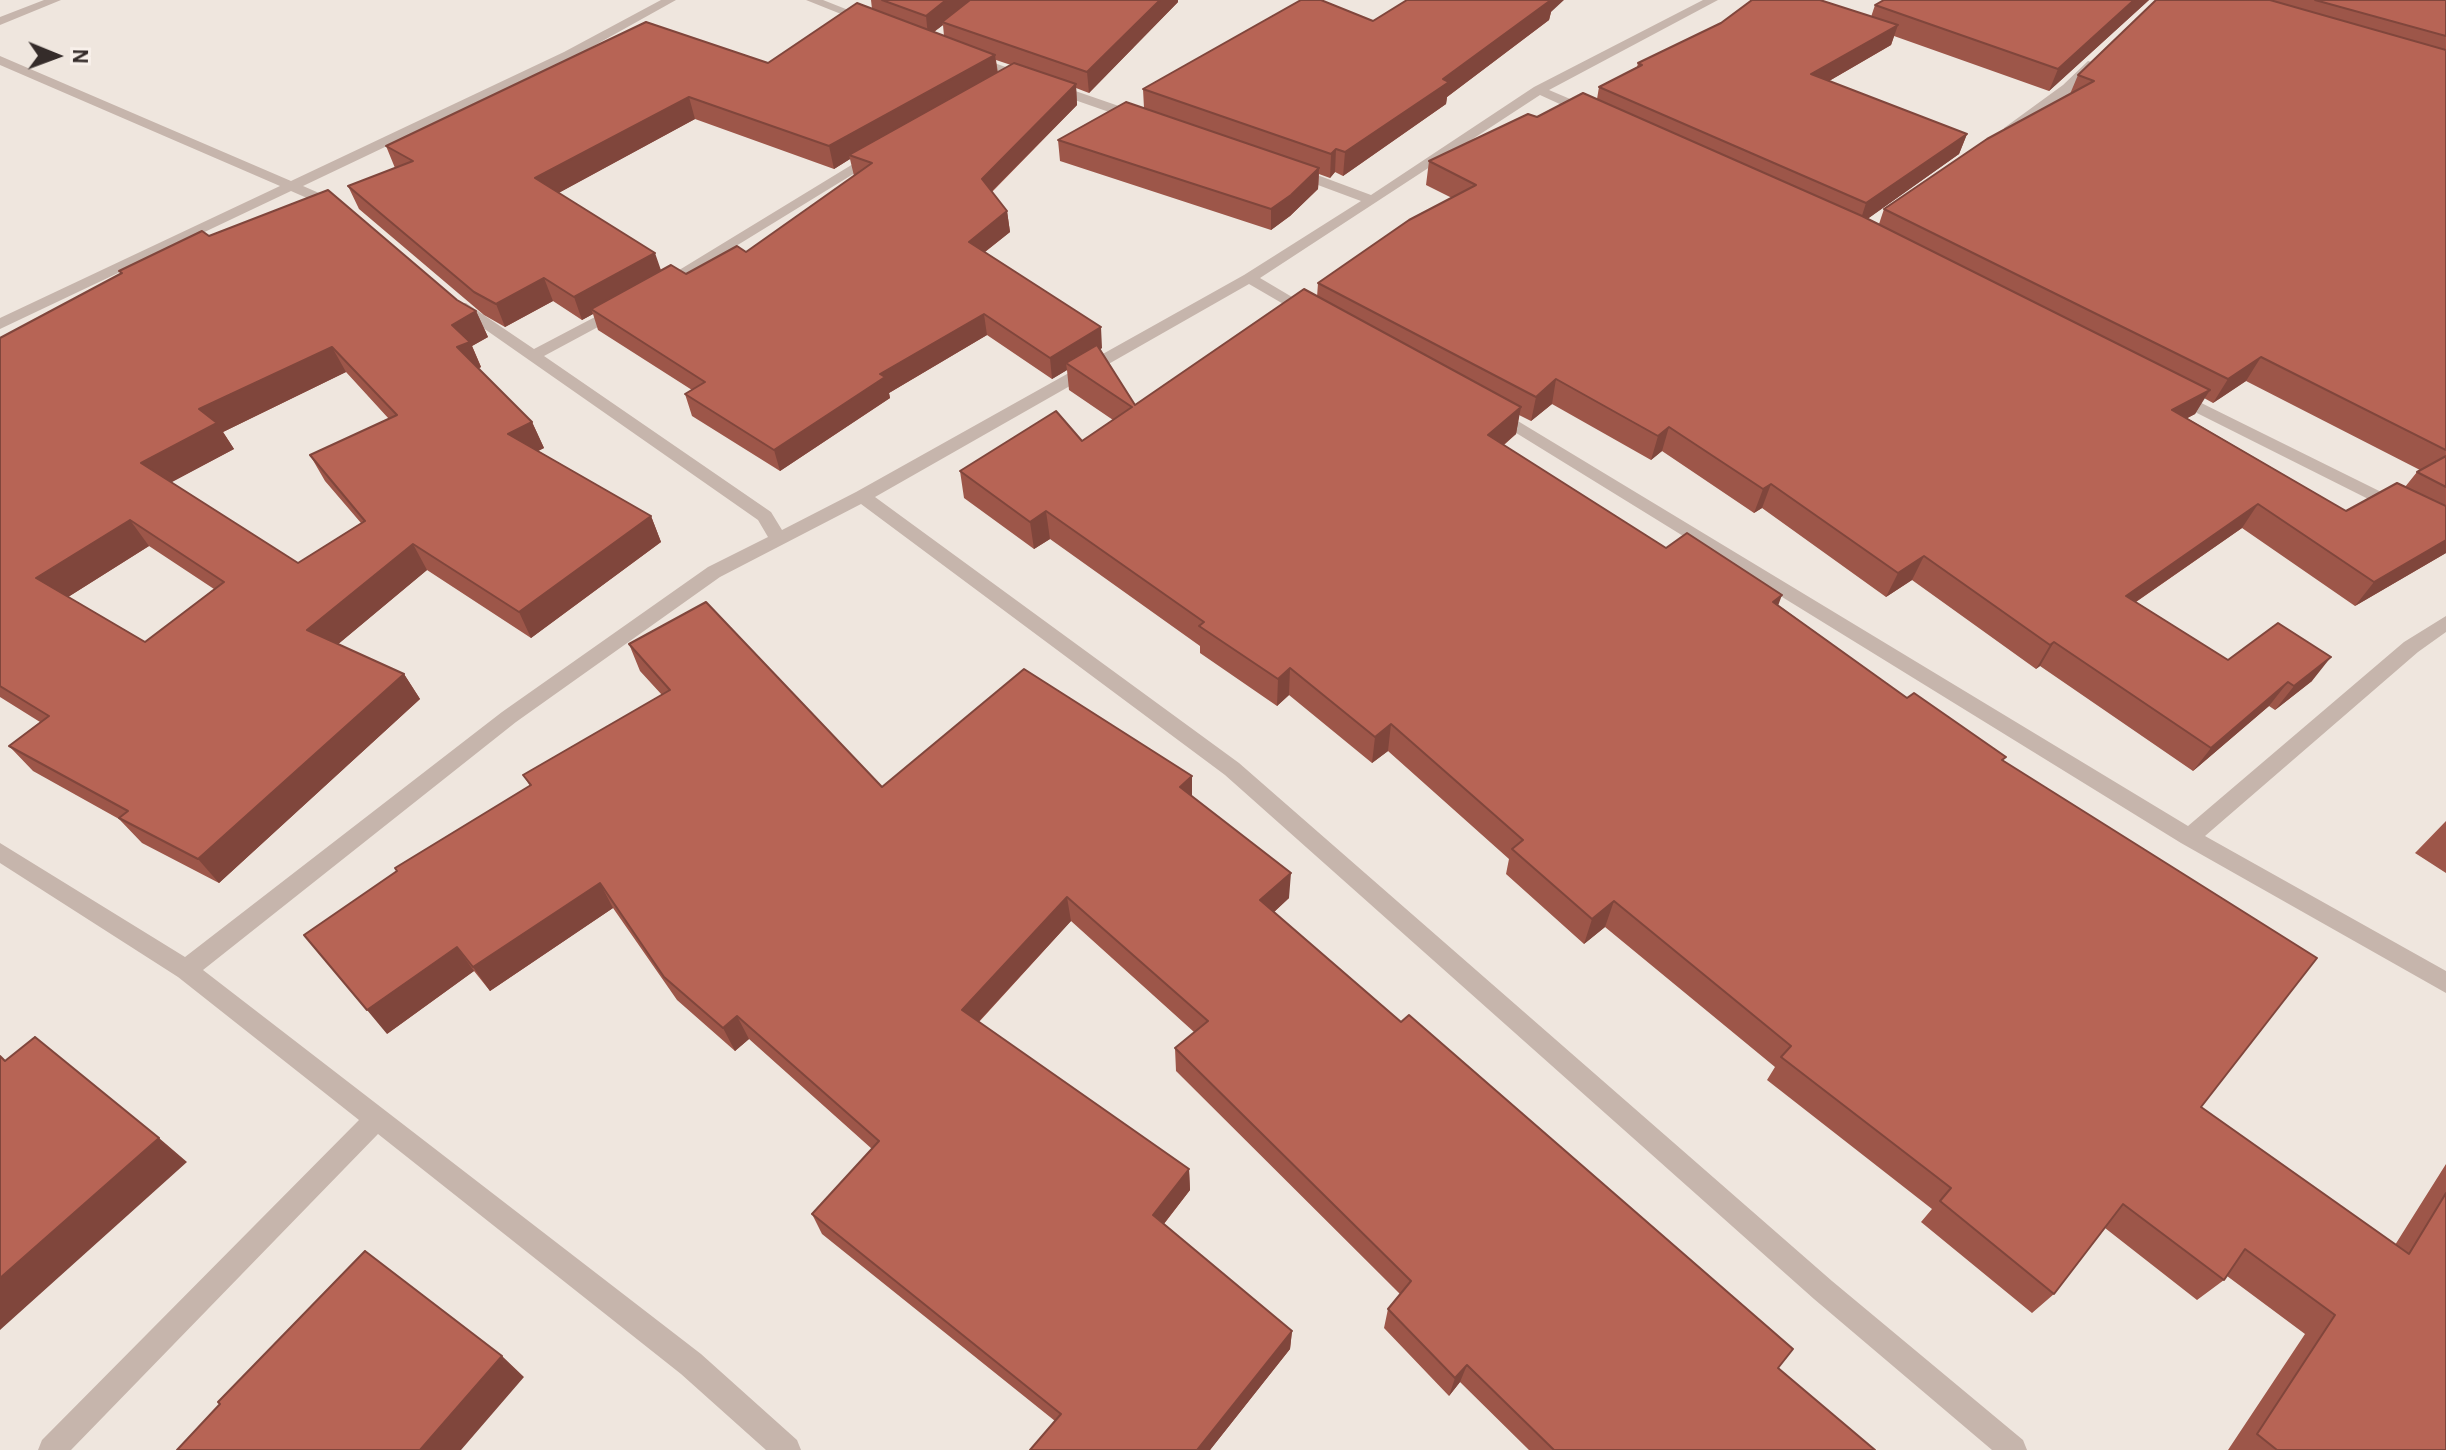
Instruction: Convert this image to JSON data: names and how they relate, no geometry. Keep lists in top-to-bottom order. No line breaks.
{"north":"right"}
